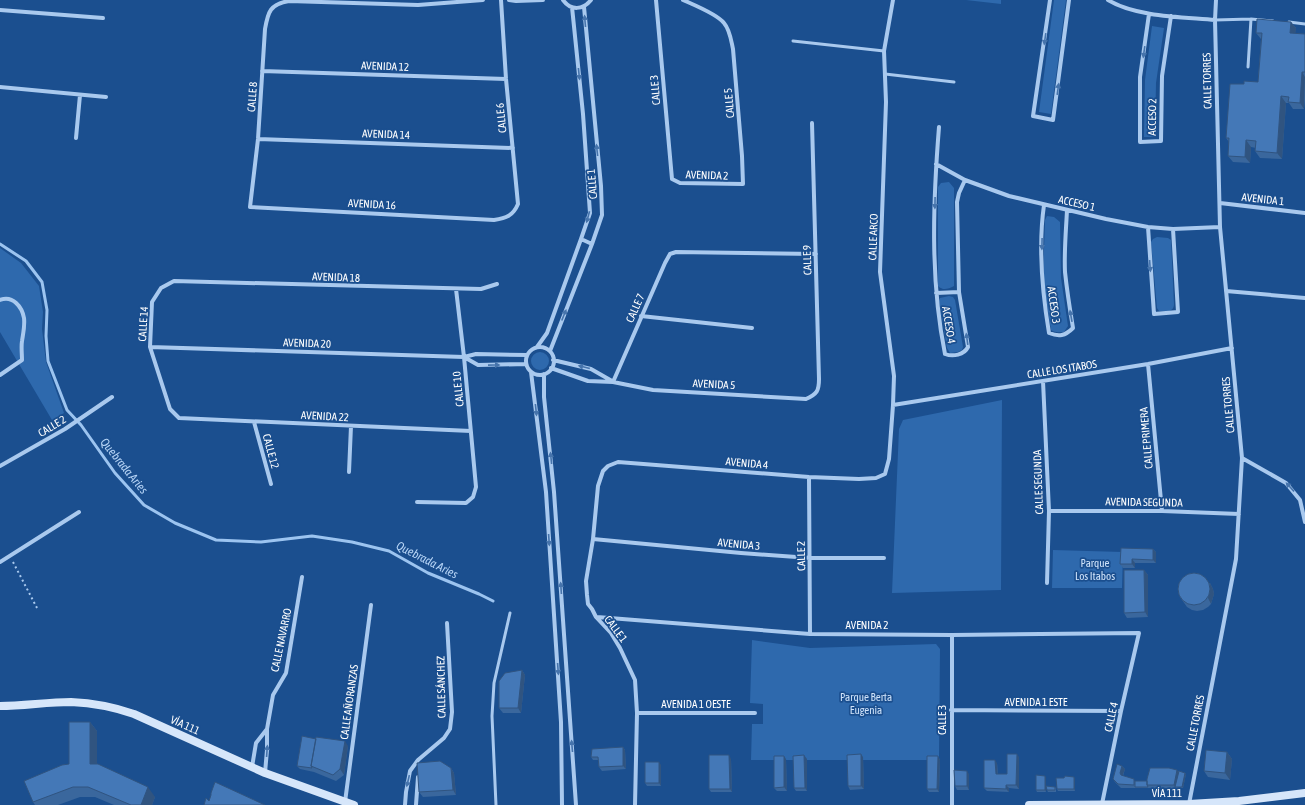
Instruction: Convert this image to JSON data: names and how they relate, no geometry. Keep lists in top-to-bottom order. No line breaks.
{"streets":{"main road":["VÍA 111"],"street":["AVENIDA 12","CALLE TORRES","CALLE 3","CALLE 8","CALLE 5","ACCESO 2","CALLE 6","AVENIDA 14","AVENIDA 2","CALLE 1","AVENIDA 1","ACCESO 1","AVENIDA 16","CALLE ARCO","CALLE 9","AVENIDA 18","ACCESO 3","CALLE 7","CALLE 14","ACCESO 4","AVENIDA 20","CALLE LOS ITABOS","AVENIDA 5","CALLE 10","AVENIDA 22","CALLE 2","CALLE PRIMERA","CALLE 12","AVENIDA 4","CALLE SEGUNDA","AVENIDA SEGUNDA","AVENIDA 3","CALLE NAVARRO","CALLE SÁNCHEZ","CALLE AÑORANZAS","AVENIDA 1 ESTE","AVENIDA 1 OESTE","CALLE 4"]},"crossings":[["AVENIDA 12","CALLE 8"],["AVENIDA 12","CALLE 6"],["CALLE TORRES","AVENIDA 1"],["CALLE TORRES","ACCESO 1"],["CALLE TORRES","CALLE LOS ITABOS"],["CALLE TORRES","AVENIDA SEGUNDA"],["CALLE TORRES","VÍA 111"],["CALLE 3","AVENIDA 2"],["CALLE 3","AVENIDA 1 ESTE"],["CALLE 8","AVENIDA 14"],["CALLE 8","AVENIDA 16"],["CALLE 5","AVENIDA 2"],["CALLE 6","AVENIDA 14"],["CALLE 6","AVENIDA 16"],["AVENIDA 2","CALLE 1"],["AVENIDA 2","CALLE 2"],["AVENIDA 2","CALLE 4"],["CALLE 1","AVENIDA 4"],["CALLE 1","AVENIDA 3"],["CALLE 1","AVENIDA 1 OESTE"],["ACCESO 1","ACCESO 3"],["ACCESO 1","ACCESO 4"],["CALLE ARCO","CALLE LOS ITABOS"],["CALLE ARCO","AVENIDA 4"],["CALLE 9","CALLE 7"],["CALLE 9","AVENIDA 5"],["AVENIDA 18","CALLE 14"],["AVENIDA 18","CALLE 10"],["CALLE 7","AVENIDA 5"],["CALLE 14","AVENIDA 20"],["CALLE 14","AVENIDA 22"],["AVENIDA 20","CALLE 10"],["CALLE LOS ITABOS","CALLE PRIMERA"],["CALLE LOS ITABOS","CALLE SEGUNDA"],["CALLE 10","AVENIDA 22"],["AVENIDA 22","CALLE 12"],["CALLE 2","AVENIDA 4"],["CALLE 2","AVENIDA 3"],["CALLE PRIMERA","AVENIDA SEGUNDA"],["CALLE SEGUNDA","AVENIDA SEGUNDA"],["CALLE NAVARRO","VÍA 111"],["CALLE AÑORANZAS","VÍA 111"],["AVENIDA 1 ESTE","CALLE 4"],["CALLE 4","VÍA 111"]],"water":["Quebrada Aries"],"parks":["Parque Los Itabos","Parque Berta Eugenia"]}
